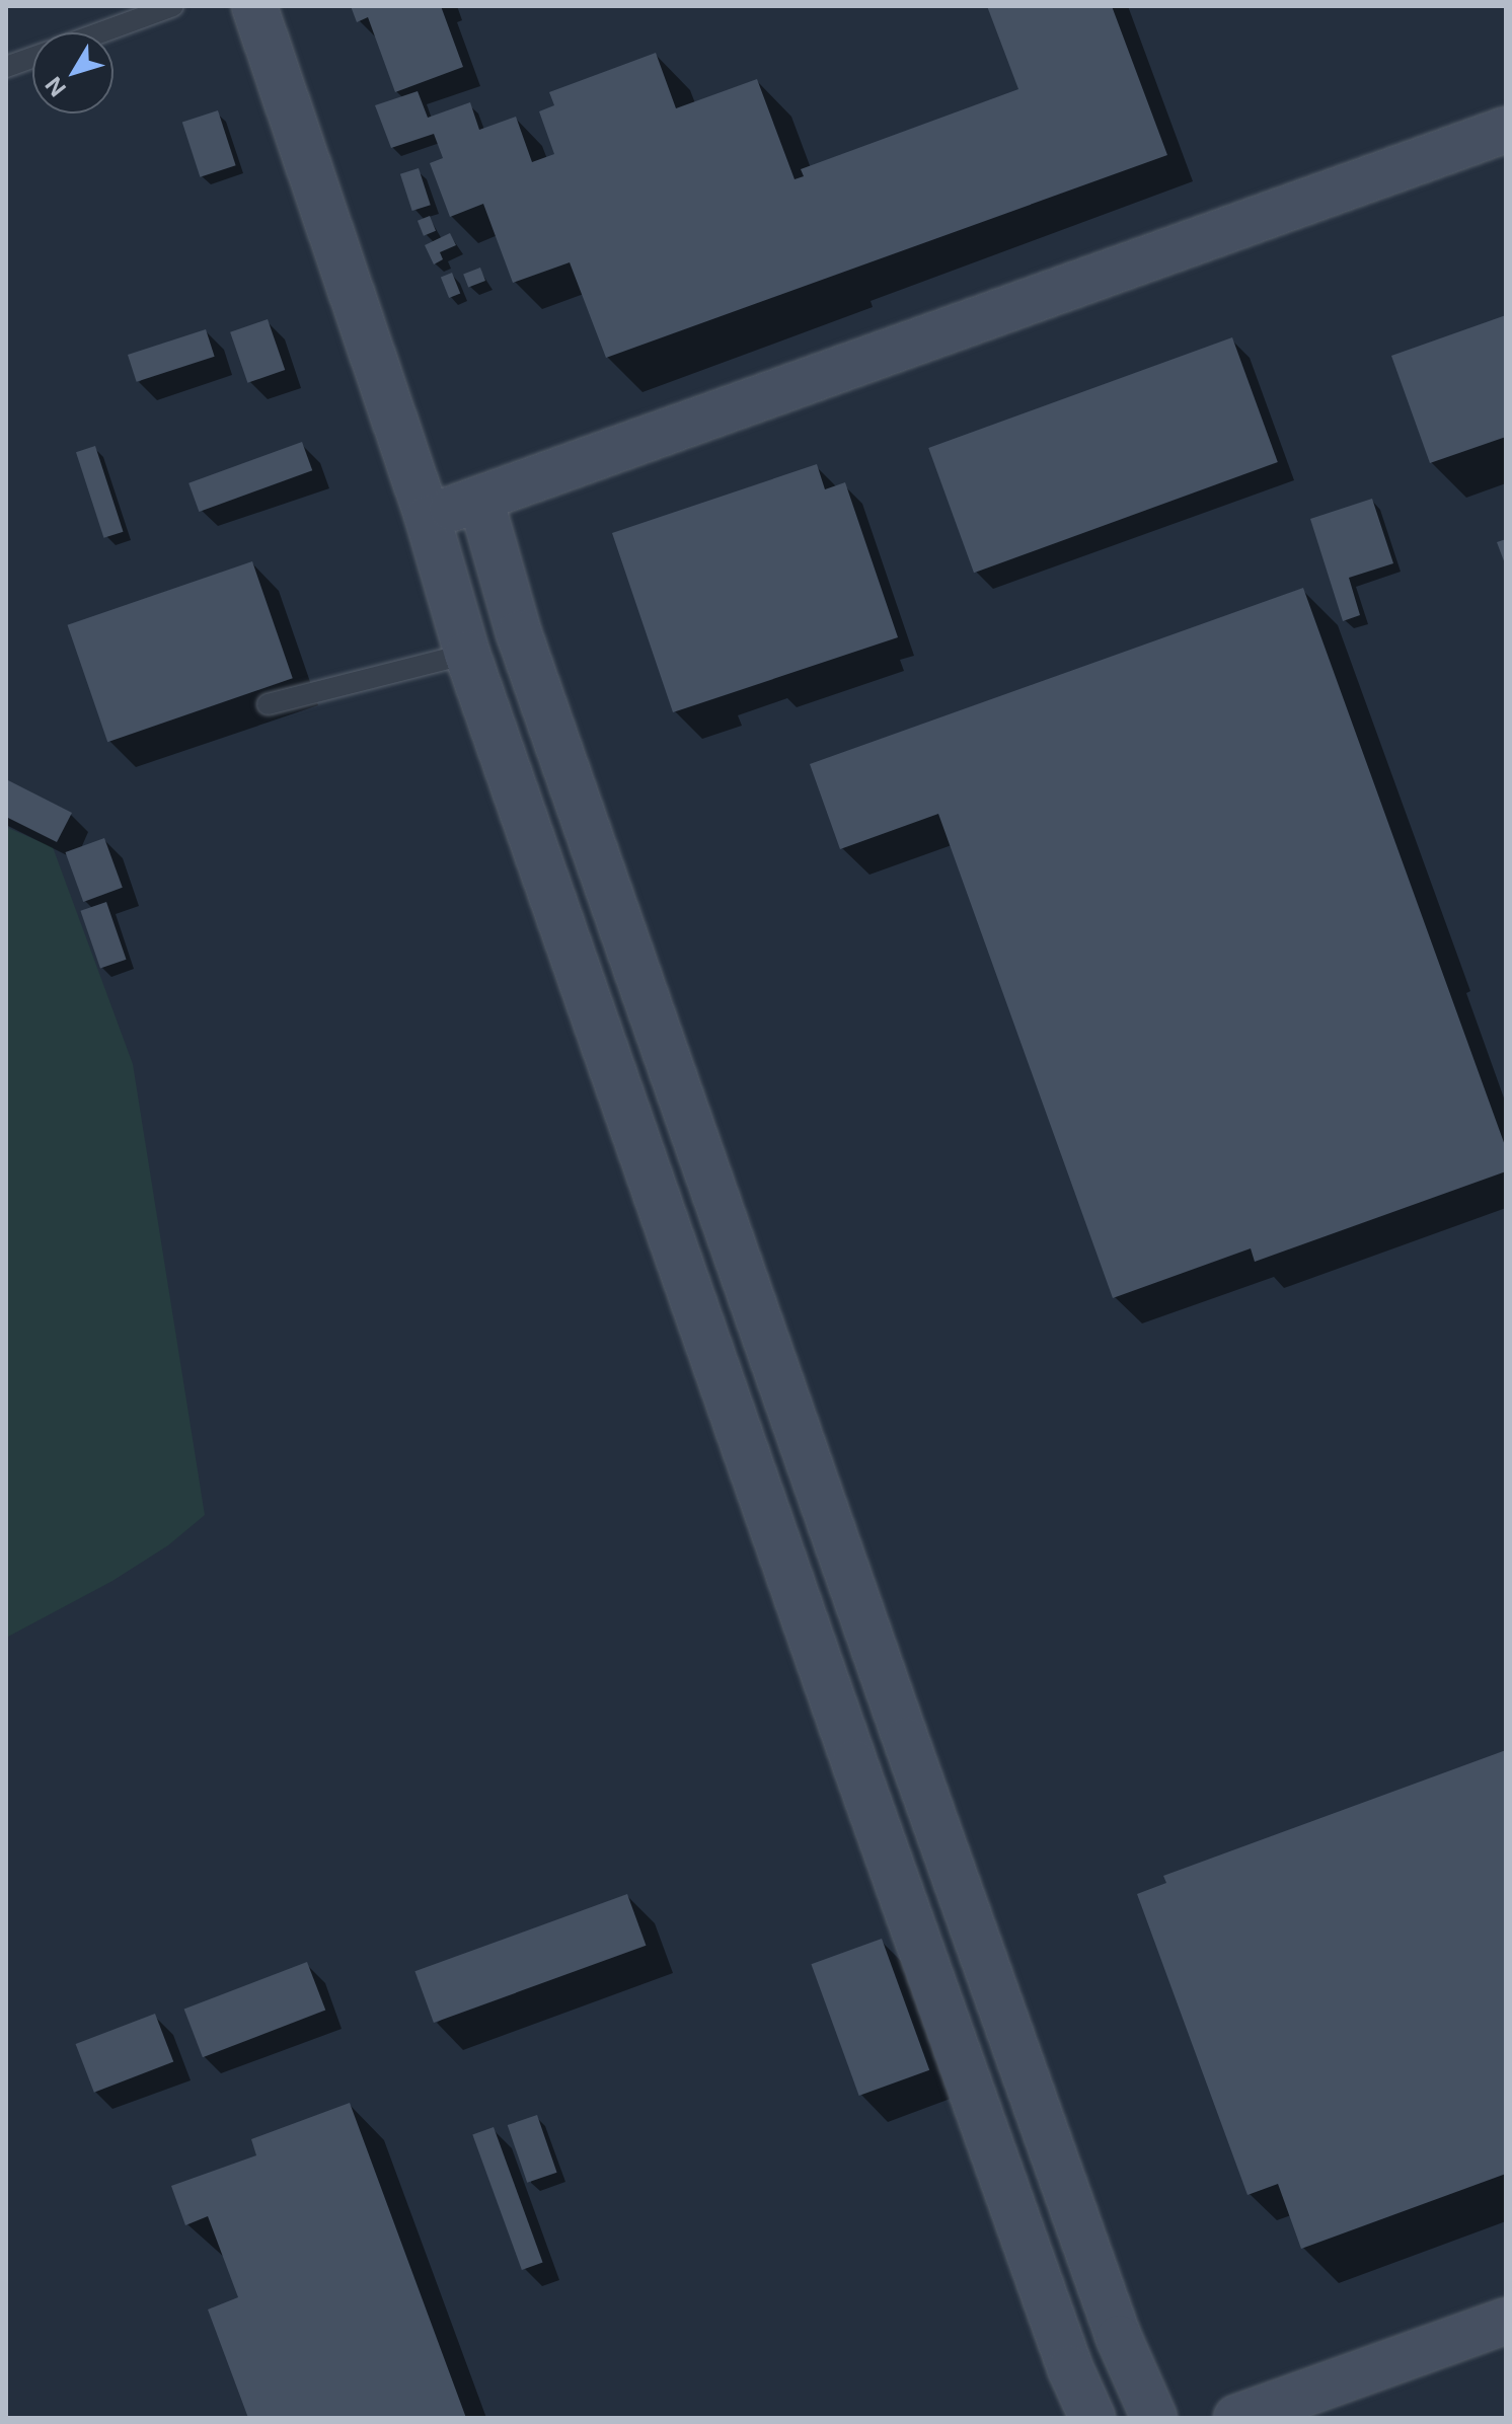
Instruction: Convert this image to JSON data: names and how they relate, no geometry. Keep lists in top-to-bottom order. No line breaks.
{"north":"bottom left"}
